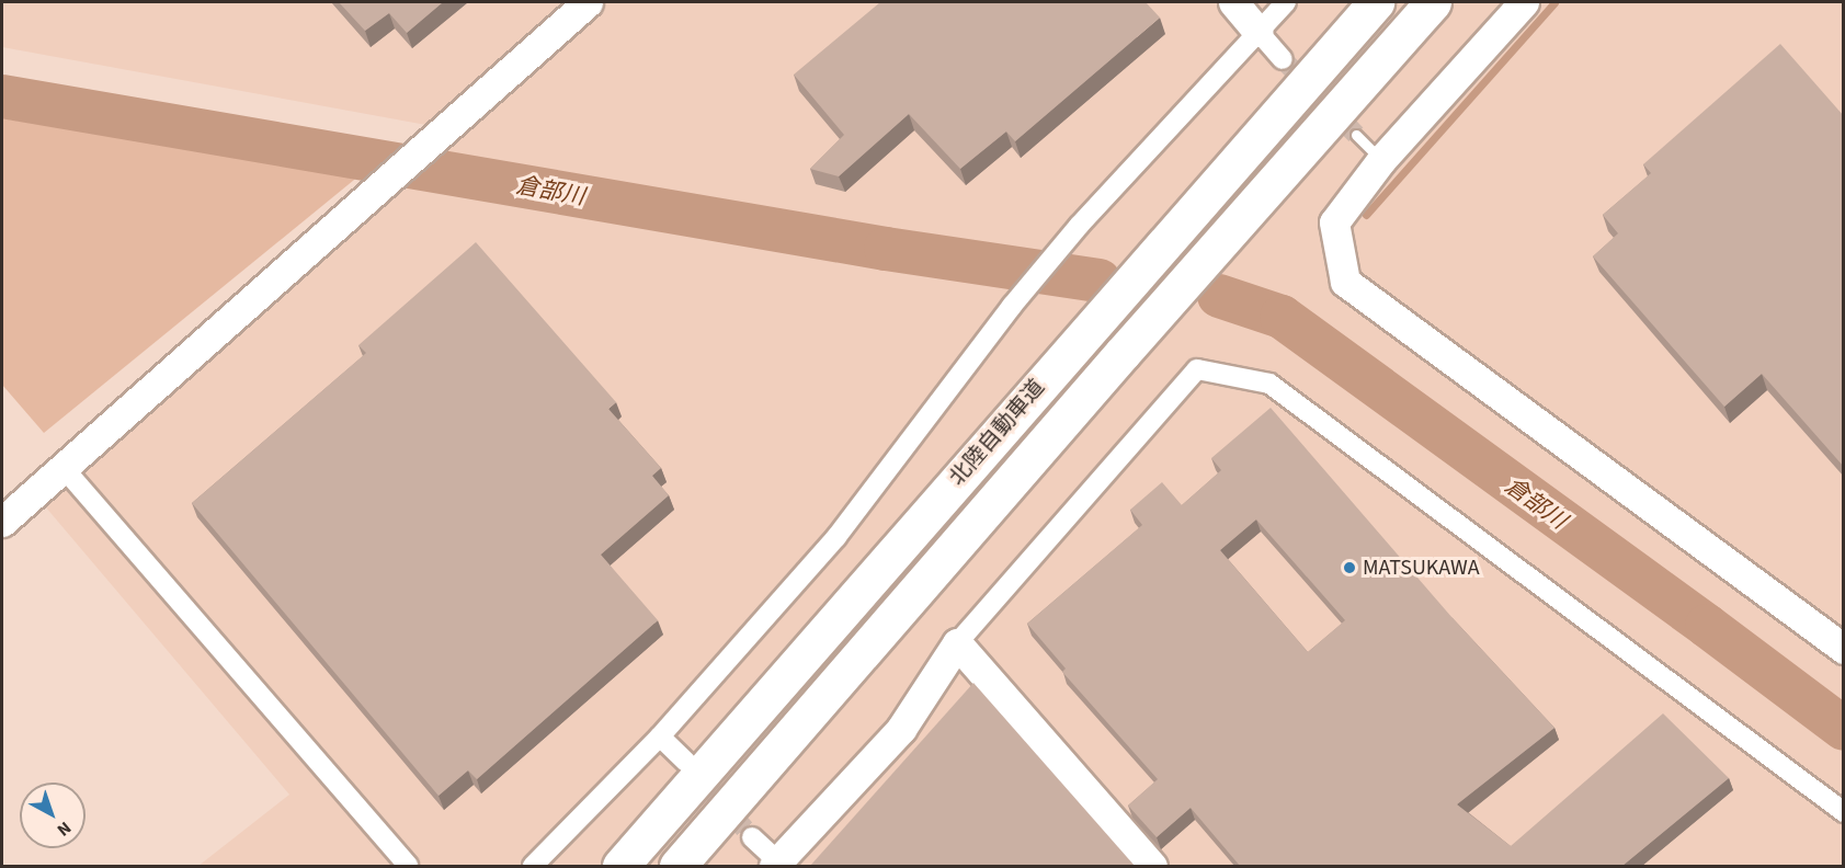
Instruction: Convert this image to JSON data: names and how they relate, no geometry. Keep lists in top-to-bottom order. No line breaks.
{"streets":{"highway":["北陸自動車道"]},"water":["倉部川"],"places":["MATSUKAWA"],"north":"bottom right"}
